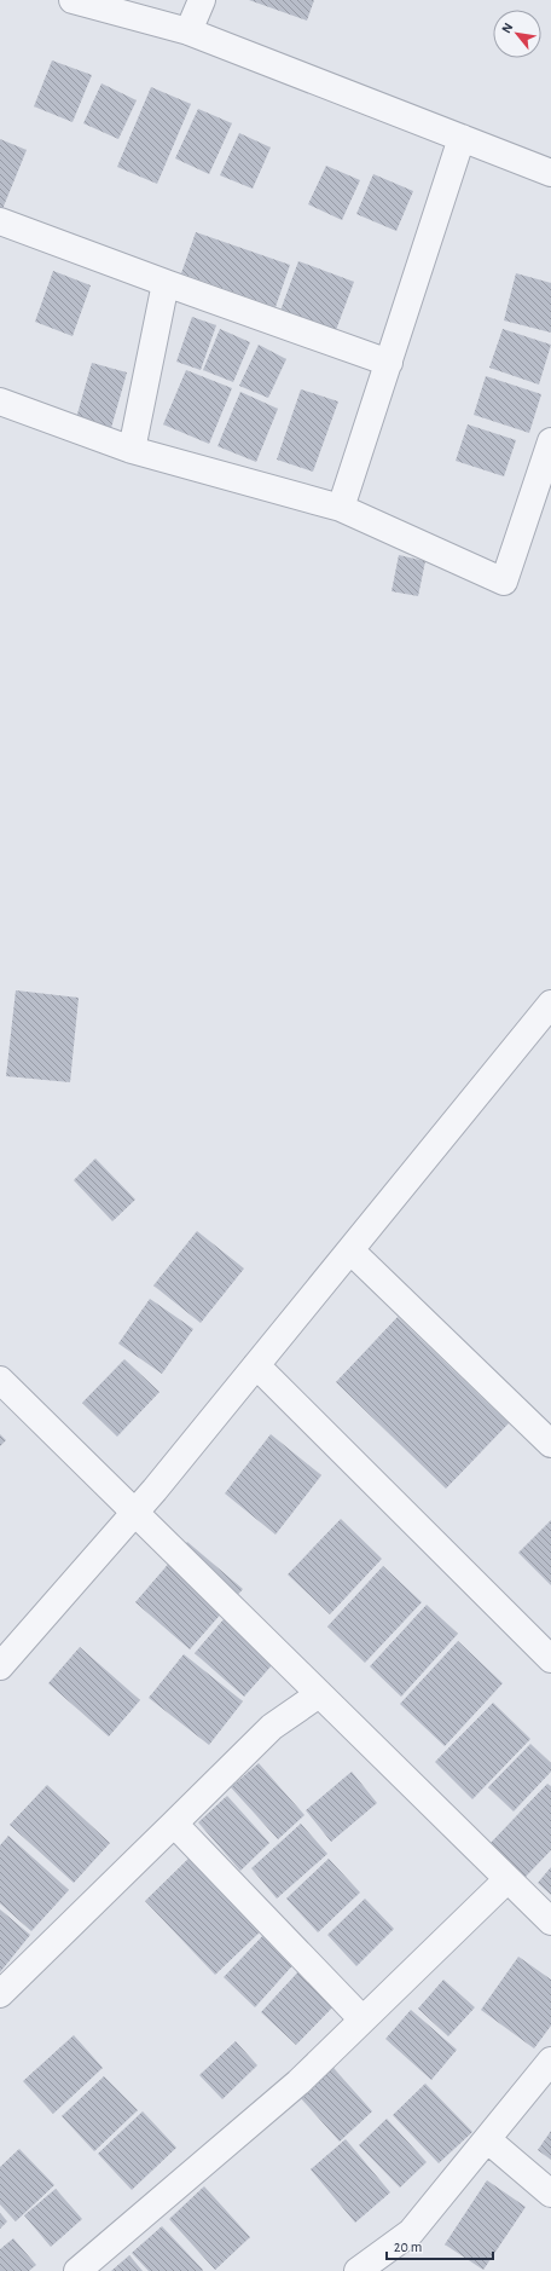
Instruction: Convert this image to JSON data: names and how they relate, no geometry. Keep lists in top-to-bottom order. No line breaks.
{"scale_bar":"20 m","north":"top left"}
